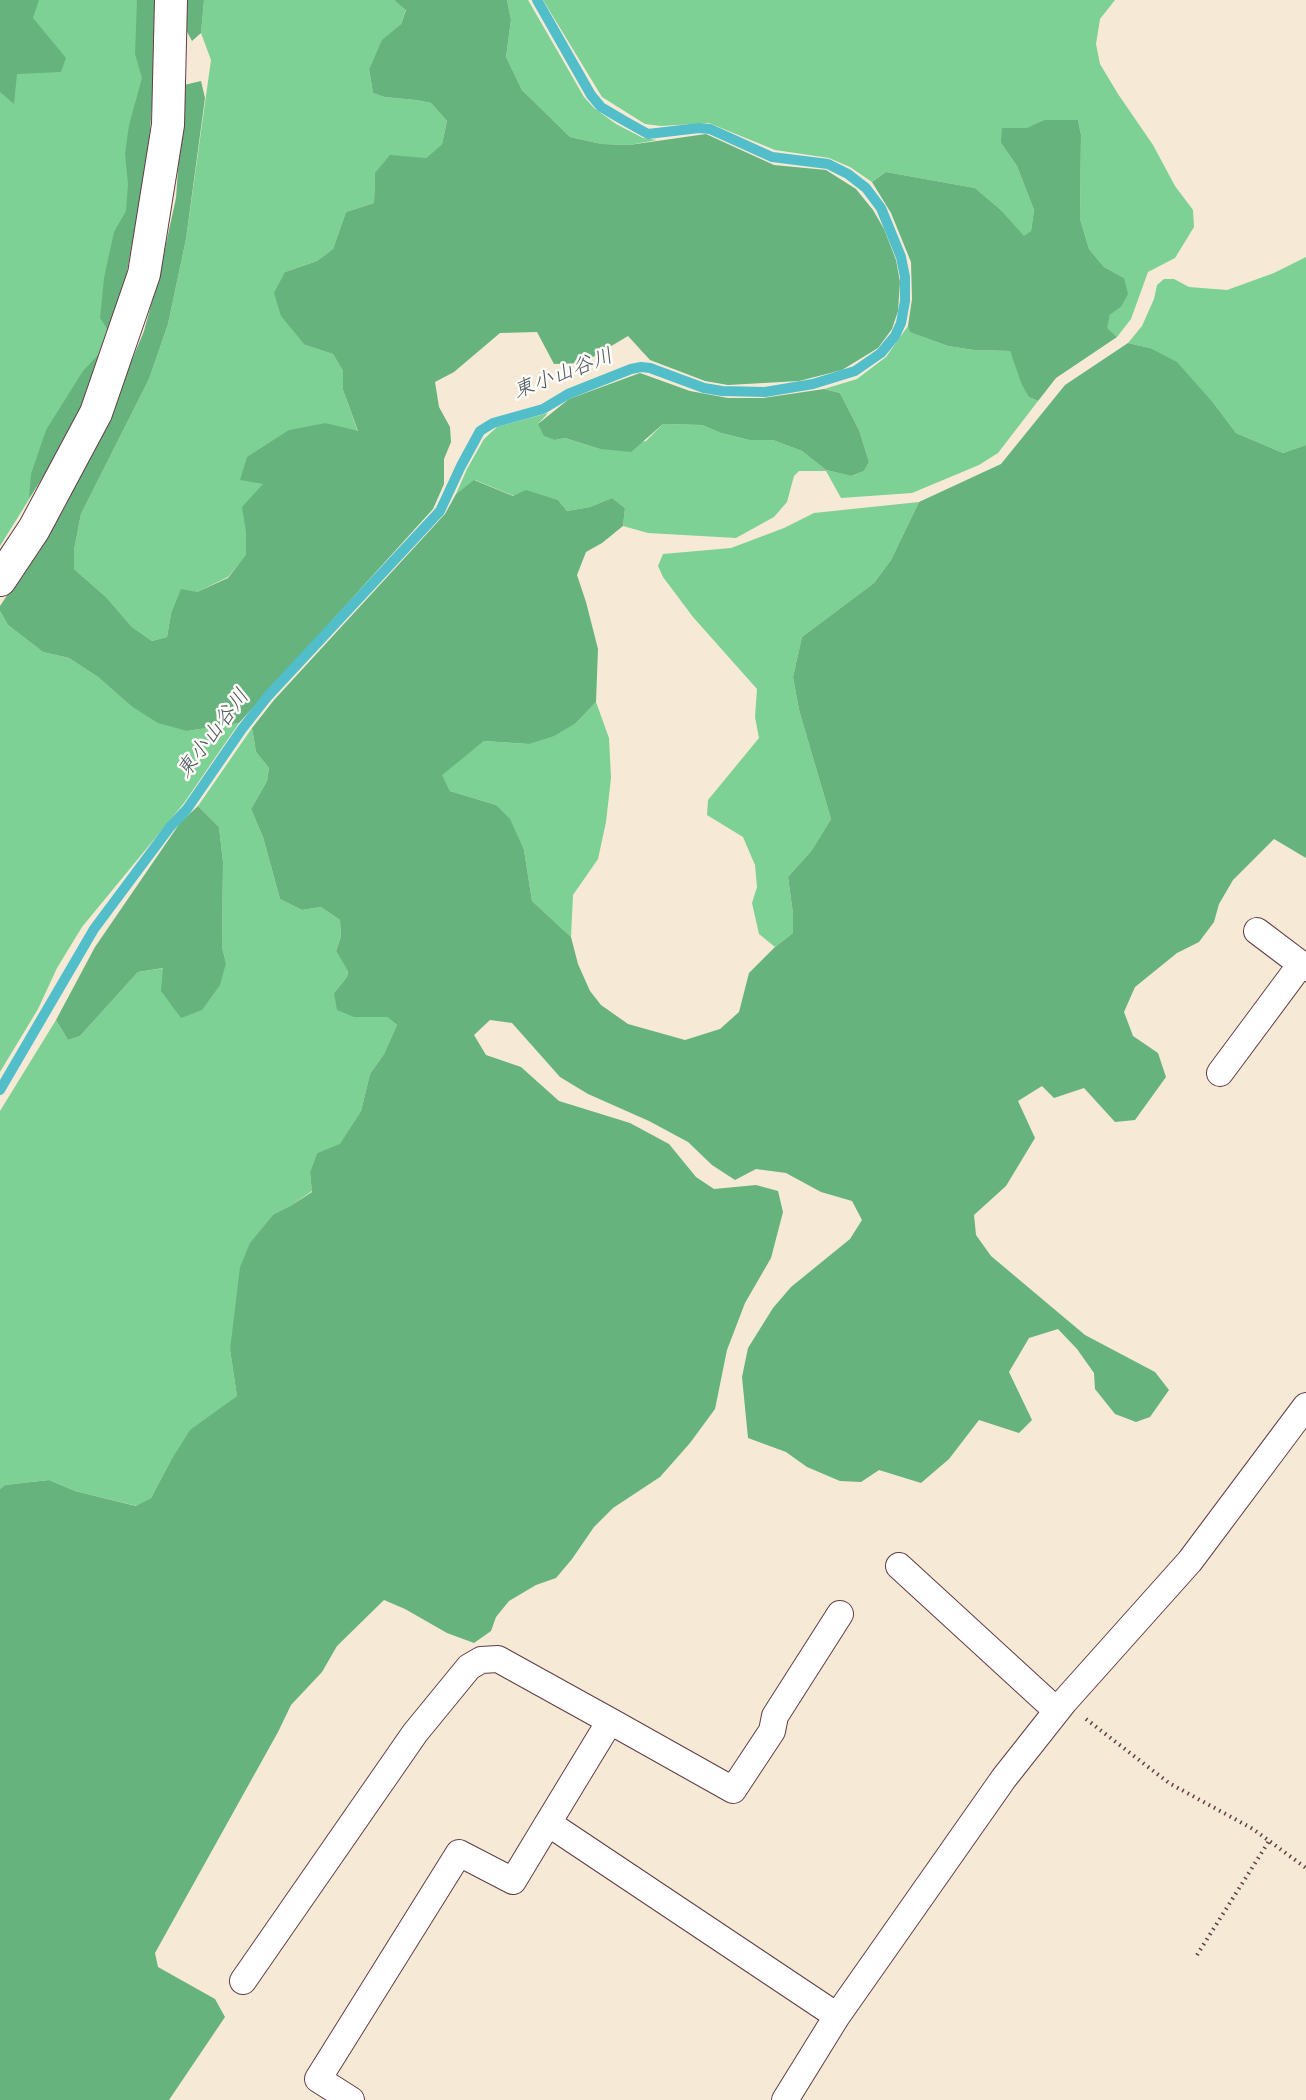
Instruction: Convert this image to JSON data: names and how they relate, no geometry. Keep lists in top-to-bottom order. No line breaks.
{"water":["東小山谷川"]}
